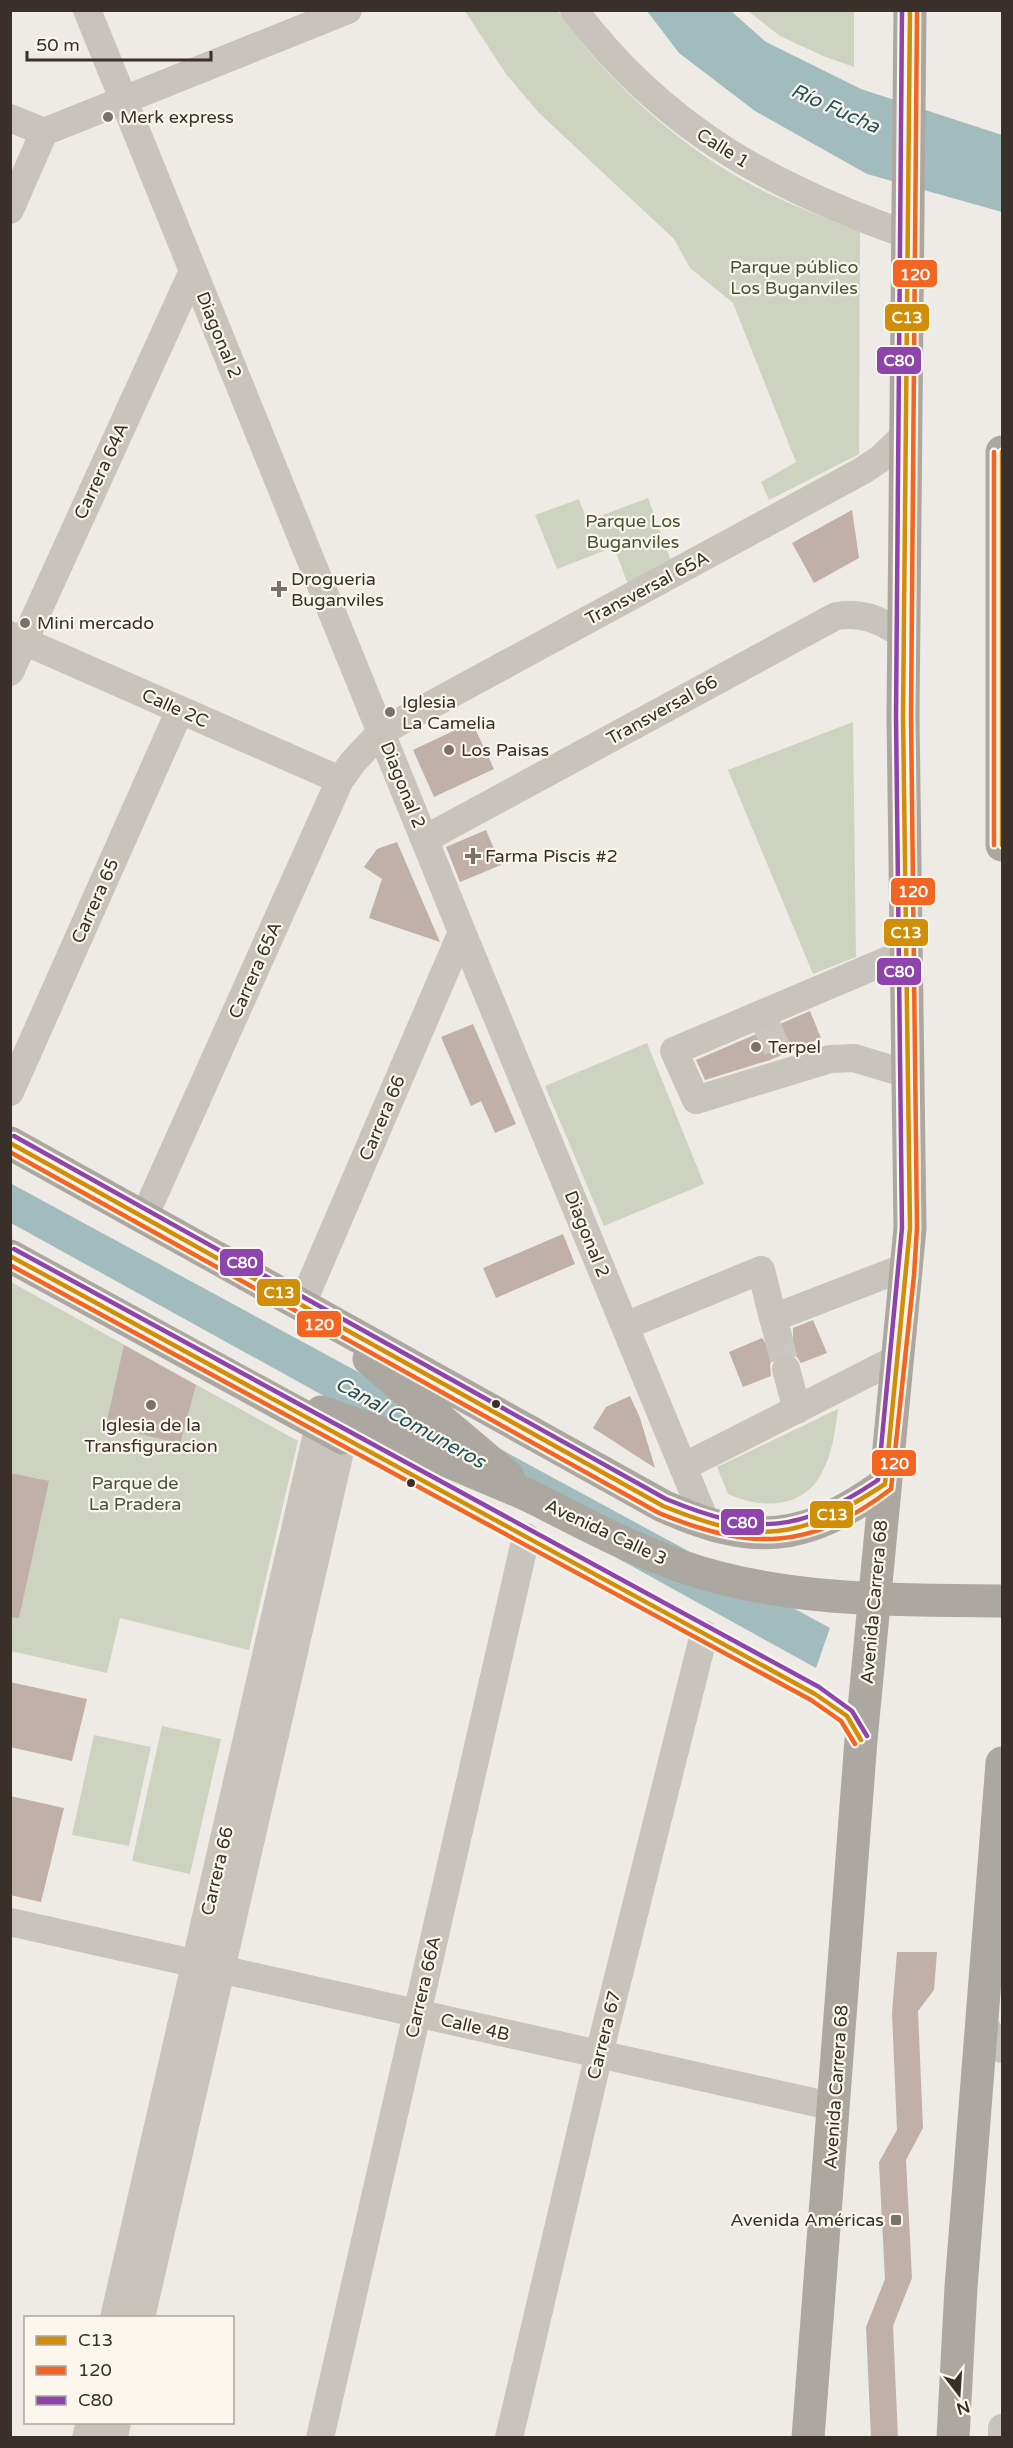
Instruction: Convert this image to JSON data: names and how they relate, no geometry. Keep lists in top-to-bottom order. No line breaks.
{"streets":{"main road":["Avenida Calle 3","Avenida Carrera 68"],"street":["Calle 1","Diagonal 2","Carrera 64A","Transversal 65A","Calle 2C","Transversal 66","Carrera 65","Carrera 65A","Carrera 66","Carrera 66A","Calle 4B","Carrera 67"]},"crossings":[["Calle 1","Avenida Carrera 68"],["Diagonal 2","Carrera 64A"],["Diagonal 2","Transversal 65A"],["Diagonal 2","Transversal 66"],["Diagonal 2","Carrera 65A"],["Diagonal 2","Carrera 66"],["Diagonal 2","Avenida Calle 3"],["Carrera 64A","Calle 2C"],["Transversal 65A","Carrera 65A"],["Transversal 65A","Avenida Carrera 68"],["Calle 2C","Carrera 65"],["Calle 2C","Carrera 65A"],["Transversal 66","Avenida Carrera 68"],["Carrera 65A","Avenida Calle 3"],["Carrera 66","Avenida Calle 3"],["Carrera 66","Calle 4B"],["Avenida Calle 3","Avenida Carrera 68"],["Avenida Carrera 68","Calle 4B"],["Carrera 66A","Calle 4B"],["Calle 4B","Carrera 67"]],"water":["Río Fucha","Canal Comuneros"],"parks":["Parque público Los Buganviles","Parque Los Buganviles","Parque de La Pradera"],"places":{"other":["Merk express","Mini mercado","Iglesia La Camelia","Los Paisas","Terpel","Iglesia de la Transfiguracion"],"health":["Drogueria Buganviles","Farma Piscis #2"],"transit":["Avenida Américas"]},"lines":["transit line C13","transit line 120","transit line C80"],"legend":["C13","120","C80"],"scale_bar":"50 m","north":"bottom"}
